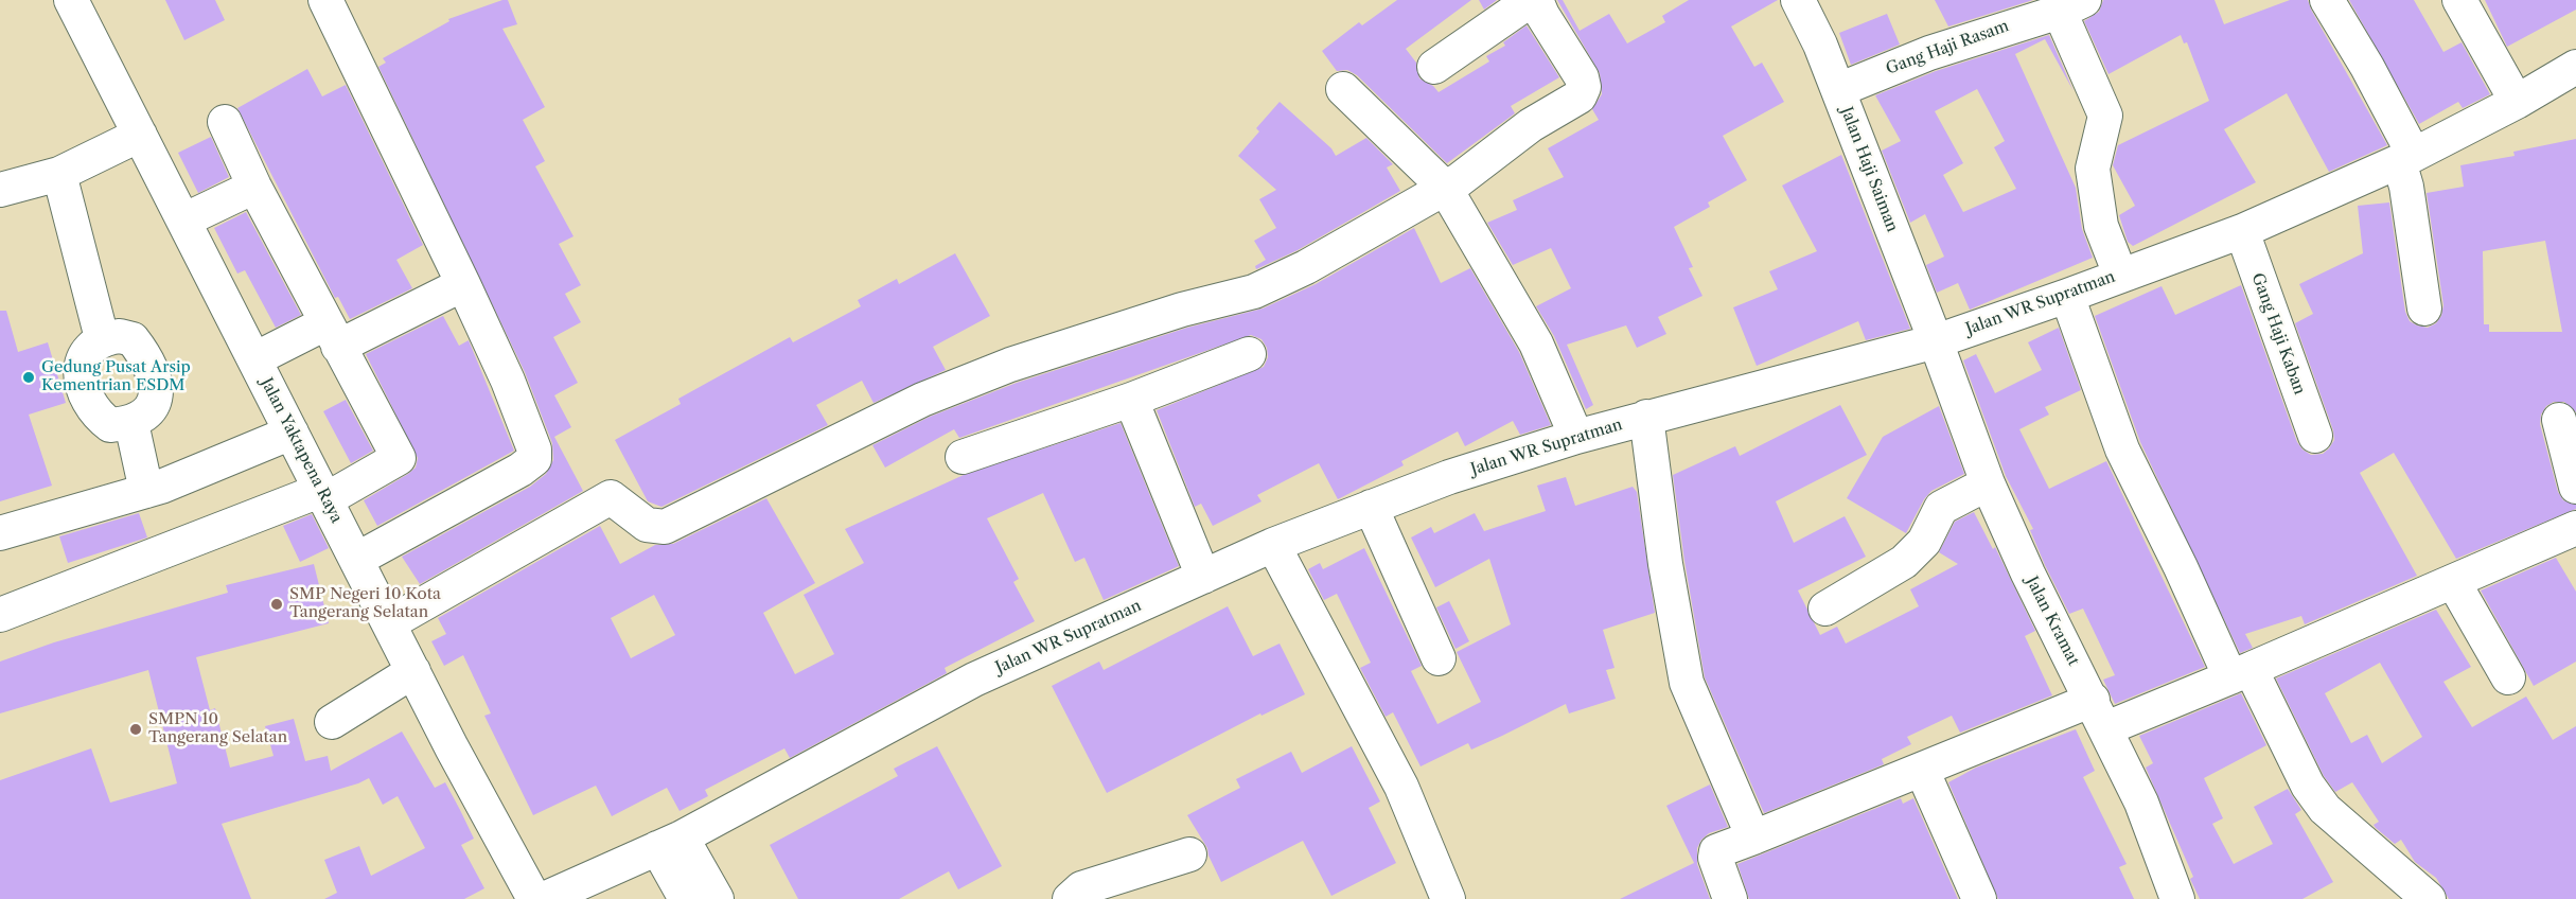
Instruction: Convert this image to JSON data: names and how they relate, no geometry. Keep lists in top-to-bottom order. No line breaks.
{"streets":{"street":["Gang Haji Rasam","Jalan Haji Saiman","Jalan WR Supratman","Gang Haji Kaban","Jalan Yaktapena Raya","Jalan Kramat"]},"crossings":[["Gang Haji Rasam","Jalan Haji Saiman"],["Jalan Haji Saiman","Jalan WR Supratman"],["Jalan Haji Saiman","Jalan Kramat"],["Jalan WR Supratman","Gang Haji Kaban"],["Jalan WR Supratman","Jalan Kramat"]],"places":["Gedung Pusat Arsip Kementrian ESDM","SMP Negeri 10 Kota Tangerang Selatan","SMPN 10 Tangerang Selatan"]}
